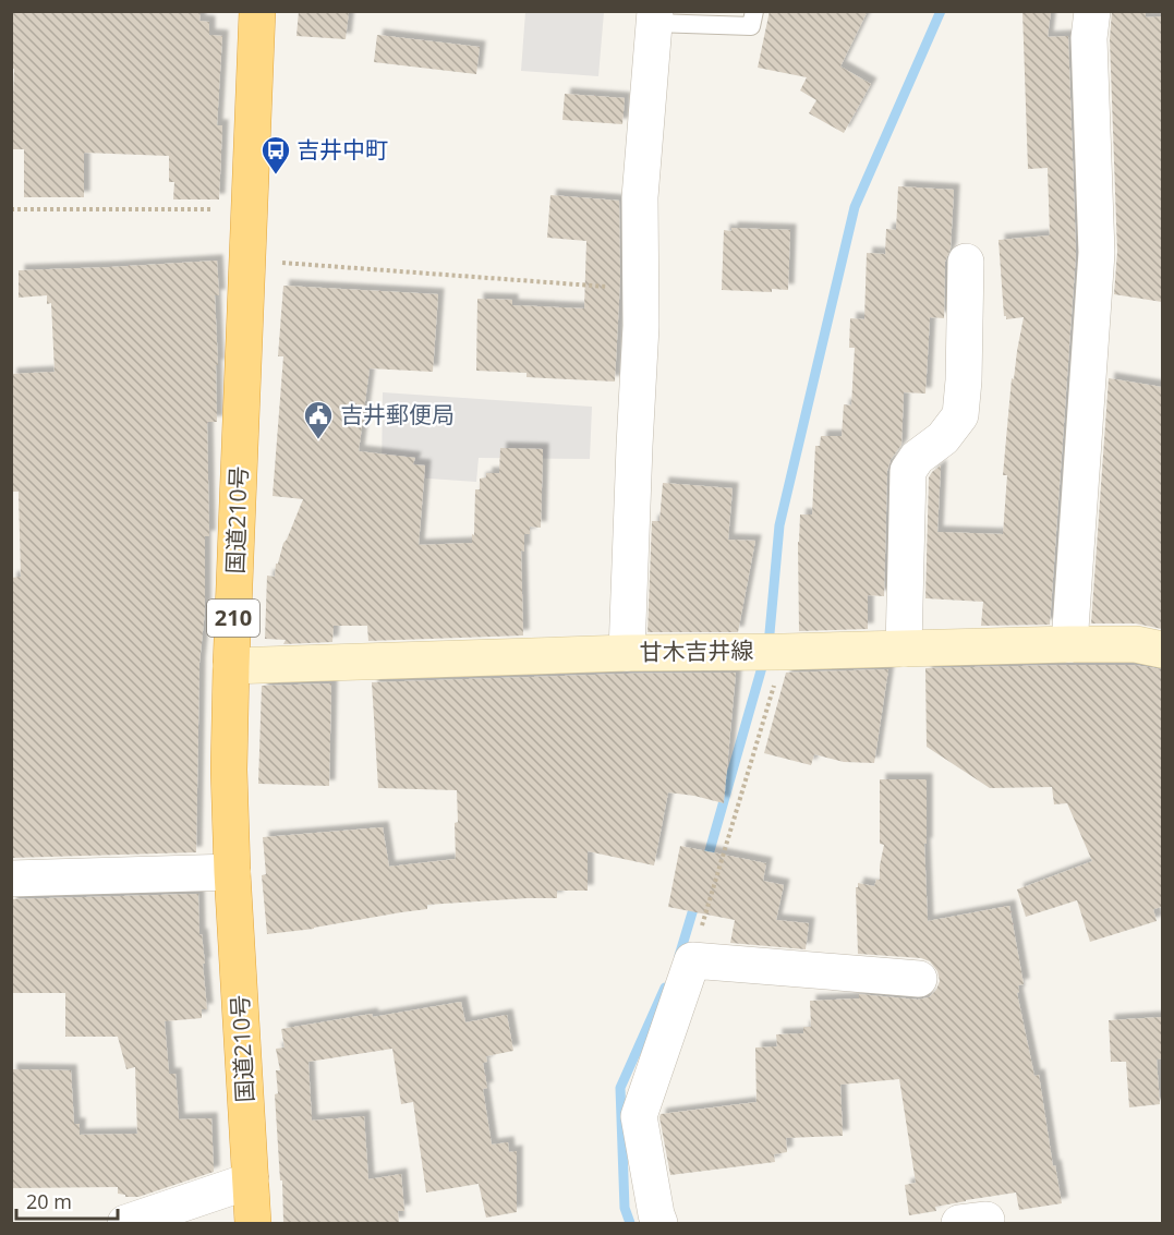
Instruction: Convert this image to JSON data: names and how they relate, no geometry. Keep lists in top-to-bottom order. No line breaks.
{"streets":{"highway":["国道210号","210"],"main road":["甘木吉井線"]},"crossings":[["国道210号","甘木吉井線"]],"places":{"bus stop":["吉井中町"],"public building":["吉井郵便局"]},"scale_bar":"20 m"}
